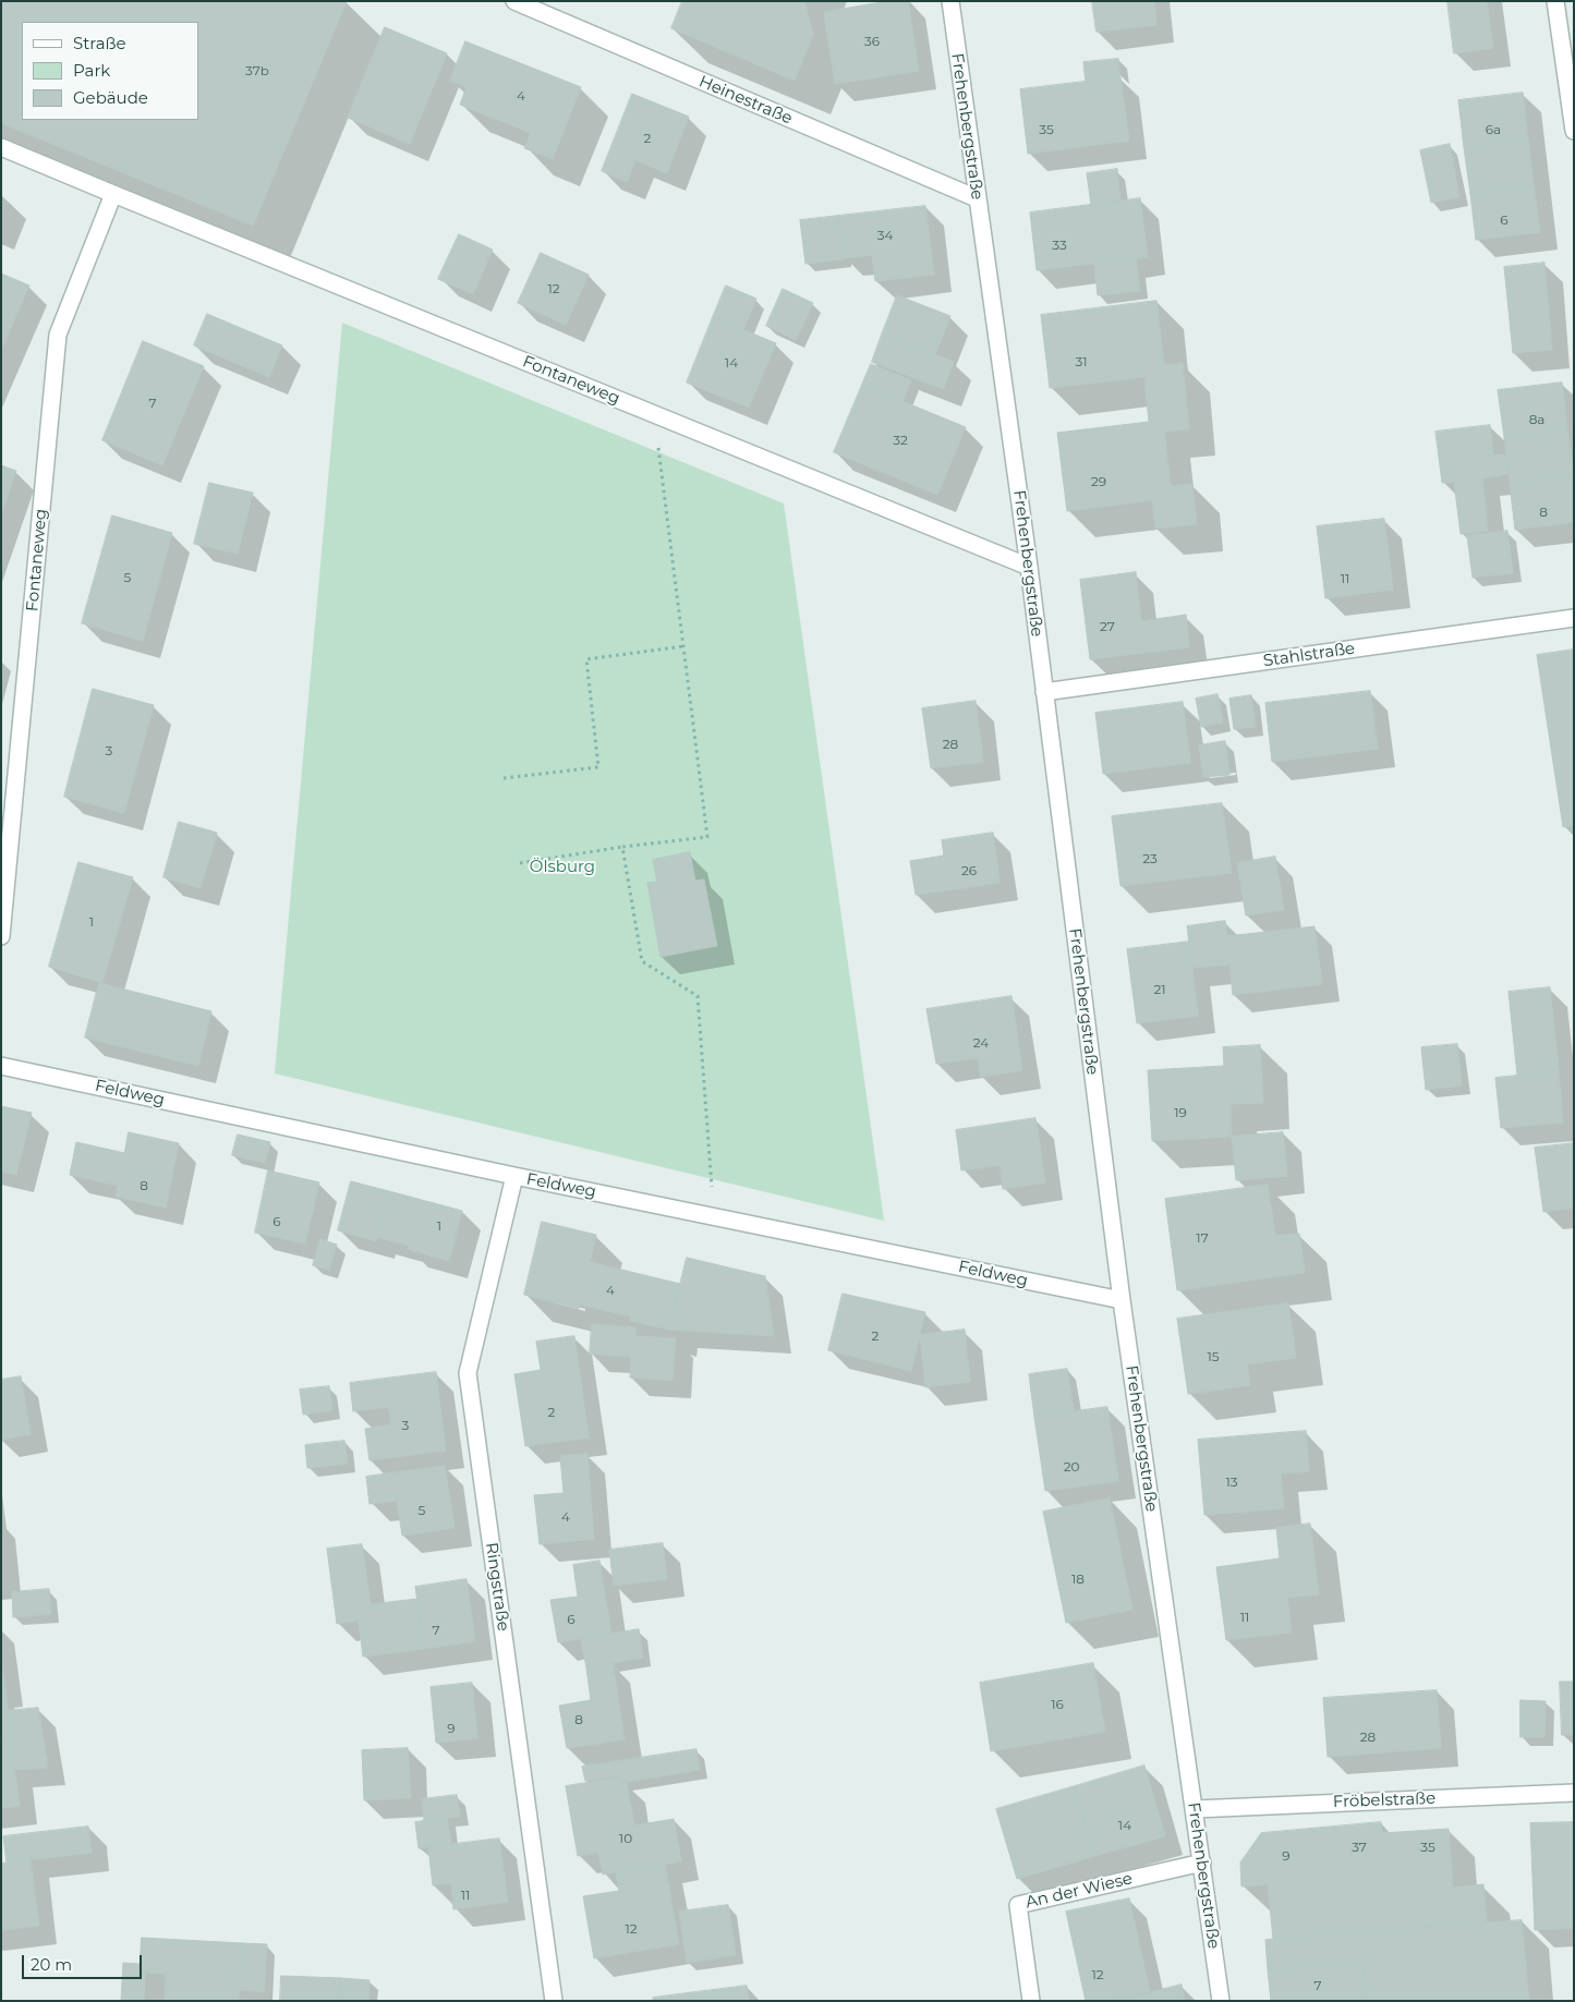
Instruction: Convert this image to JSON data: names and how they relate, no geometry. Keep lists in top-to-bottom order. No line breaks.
{"streets":{"street":["Heinestraße","Frehenbergstraße","Fontaneweg","Stahlstraße","Feldweg","Ringstraße","Fröbelstraße","An der Wiese"]},"crossings":[["Heinestraße","Frehenbergstraße"],["Frehenbergstraße","Fontaneweg"],["Frehenbergstraße","Stahlstraße"],["Frehenbergstraße","Feldweg"],["Frehenbergstraße","Fröbelstraße"],["Frehenbergstraße","An der Wiese"],["Feldweg","Ringstraße"]],"parks":["Ölsburg"],"house_numbers":["36","37b","4","35","6a","2","6","34","33","12","31","14","7","8a","32","29","8","5","11","27","28","3","23","26","1","21","24","19","8","6","1","17","4","2","15","2","3","20","13","5","4","18","11","6","7","16","8","9","28","14","10","37","35","9","11","12","12","7"],"legend":["Straße","Park","Gebäude"],"scale_bar":"20 m"}
